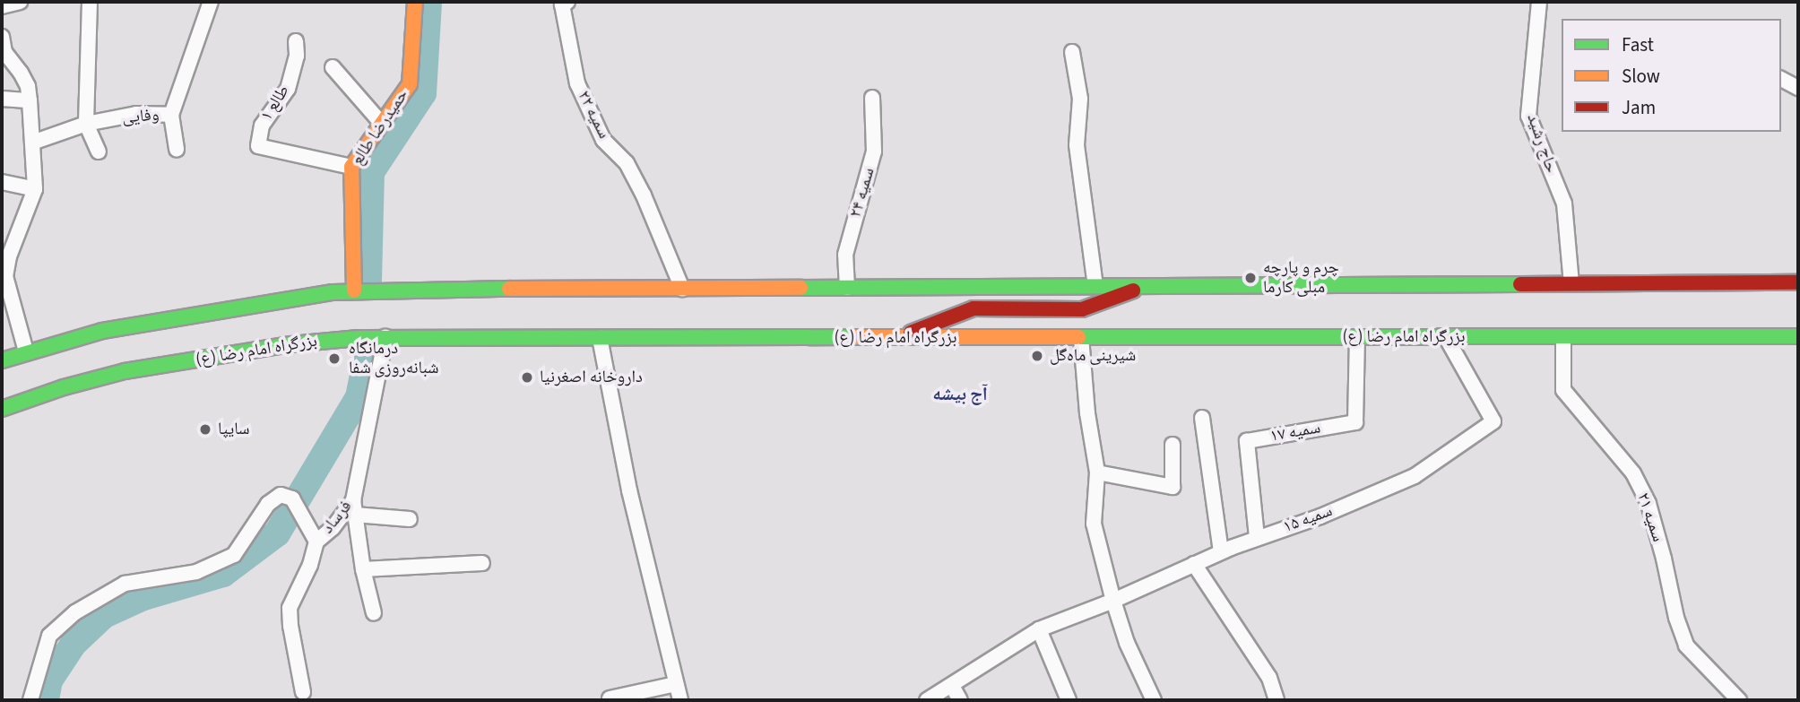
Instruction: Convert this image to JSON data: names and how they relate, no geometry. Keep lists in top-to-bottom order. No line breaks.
{"streets":{"main road":["حمیدرضا طالع","بزرگراه امام رضا (ع)"],"street":["طالع ۱","سمیه ۲۲","وفایی","حاج رشید","سمیه ۲۴","سمیه ۱۷","فرساد","سمیه ۲۱","سمیه ۱۵"]},"crossings":[["طالع ۱","حمیدرضا طالع"],["بزرگراه امام رضا (ع)","سمیه ۱۷"],["بزرگراه امام رضا (ع)","فرساد"],["بزرگراه امام رضا (ع)","سمیه ۲۱"],["بزرگراه امام رضا (ع)","سمیه ۱۵"],["سمیه ۱۷","سمیه ۱۵"]],"districts":["آج بیشه"],"places":["چرم و پارچه مبلی کارما","شیرینی ماه‌گل","درمانگاه شبانه‌روزی شفا","داروخانه اصغرنیا","سایپا"],"legend":["Fast","Slow","Jam"]}
